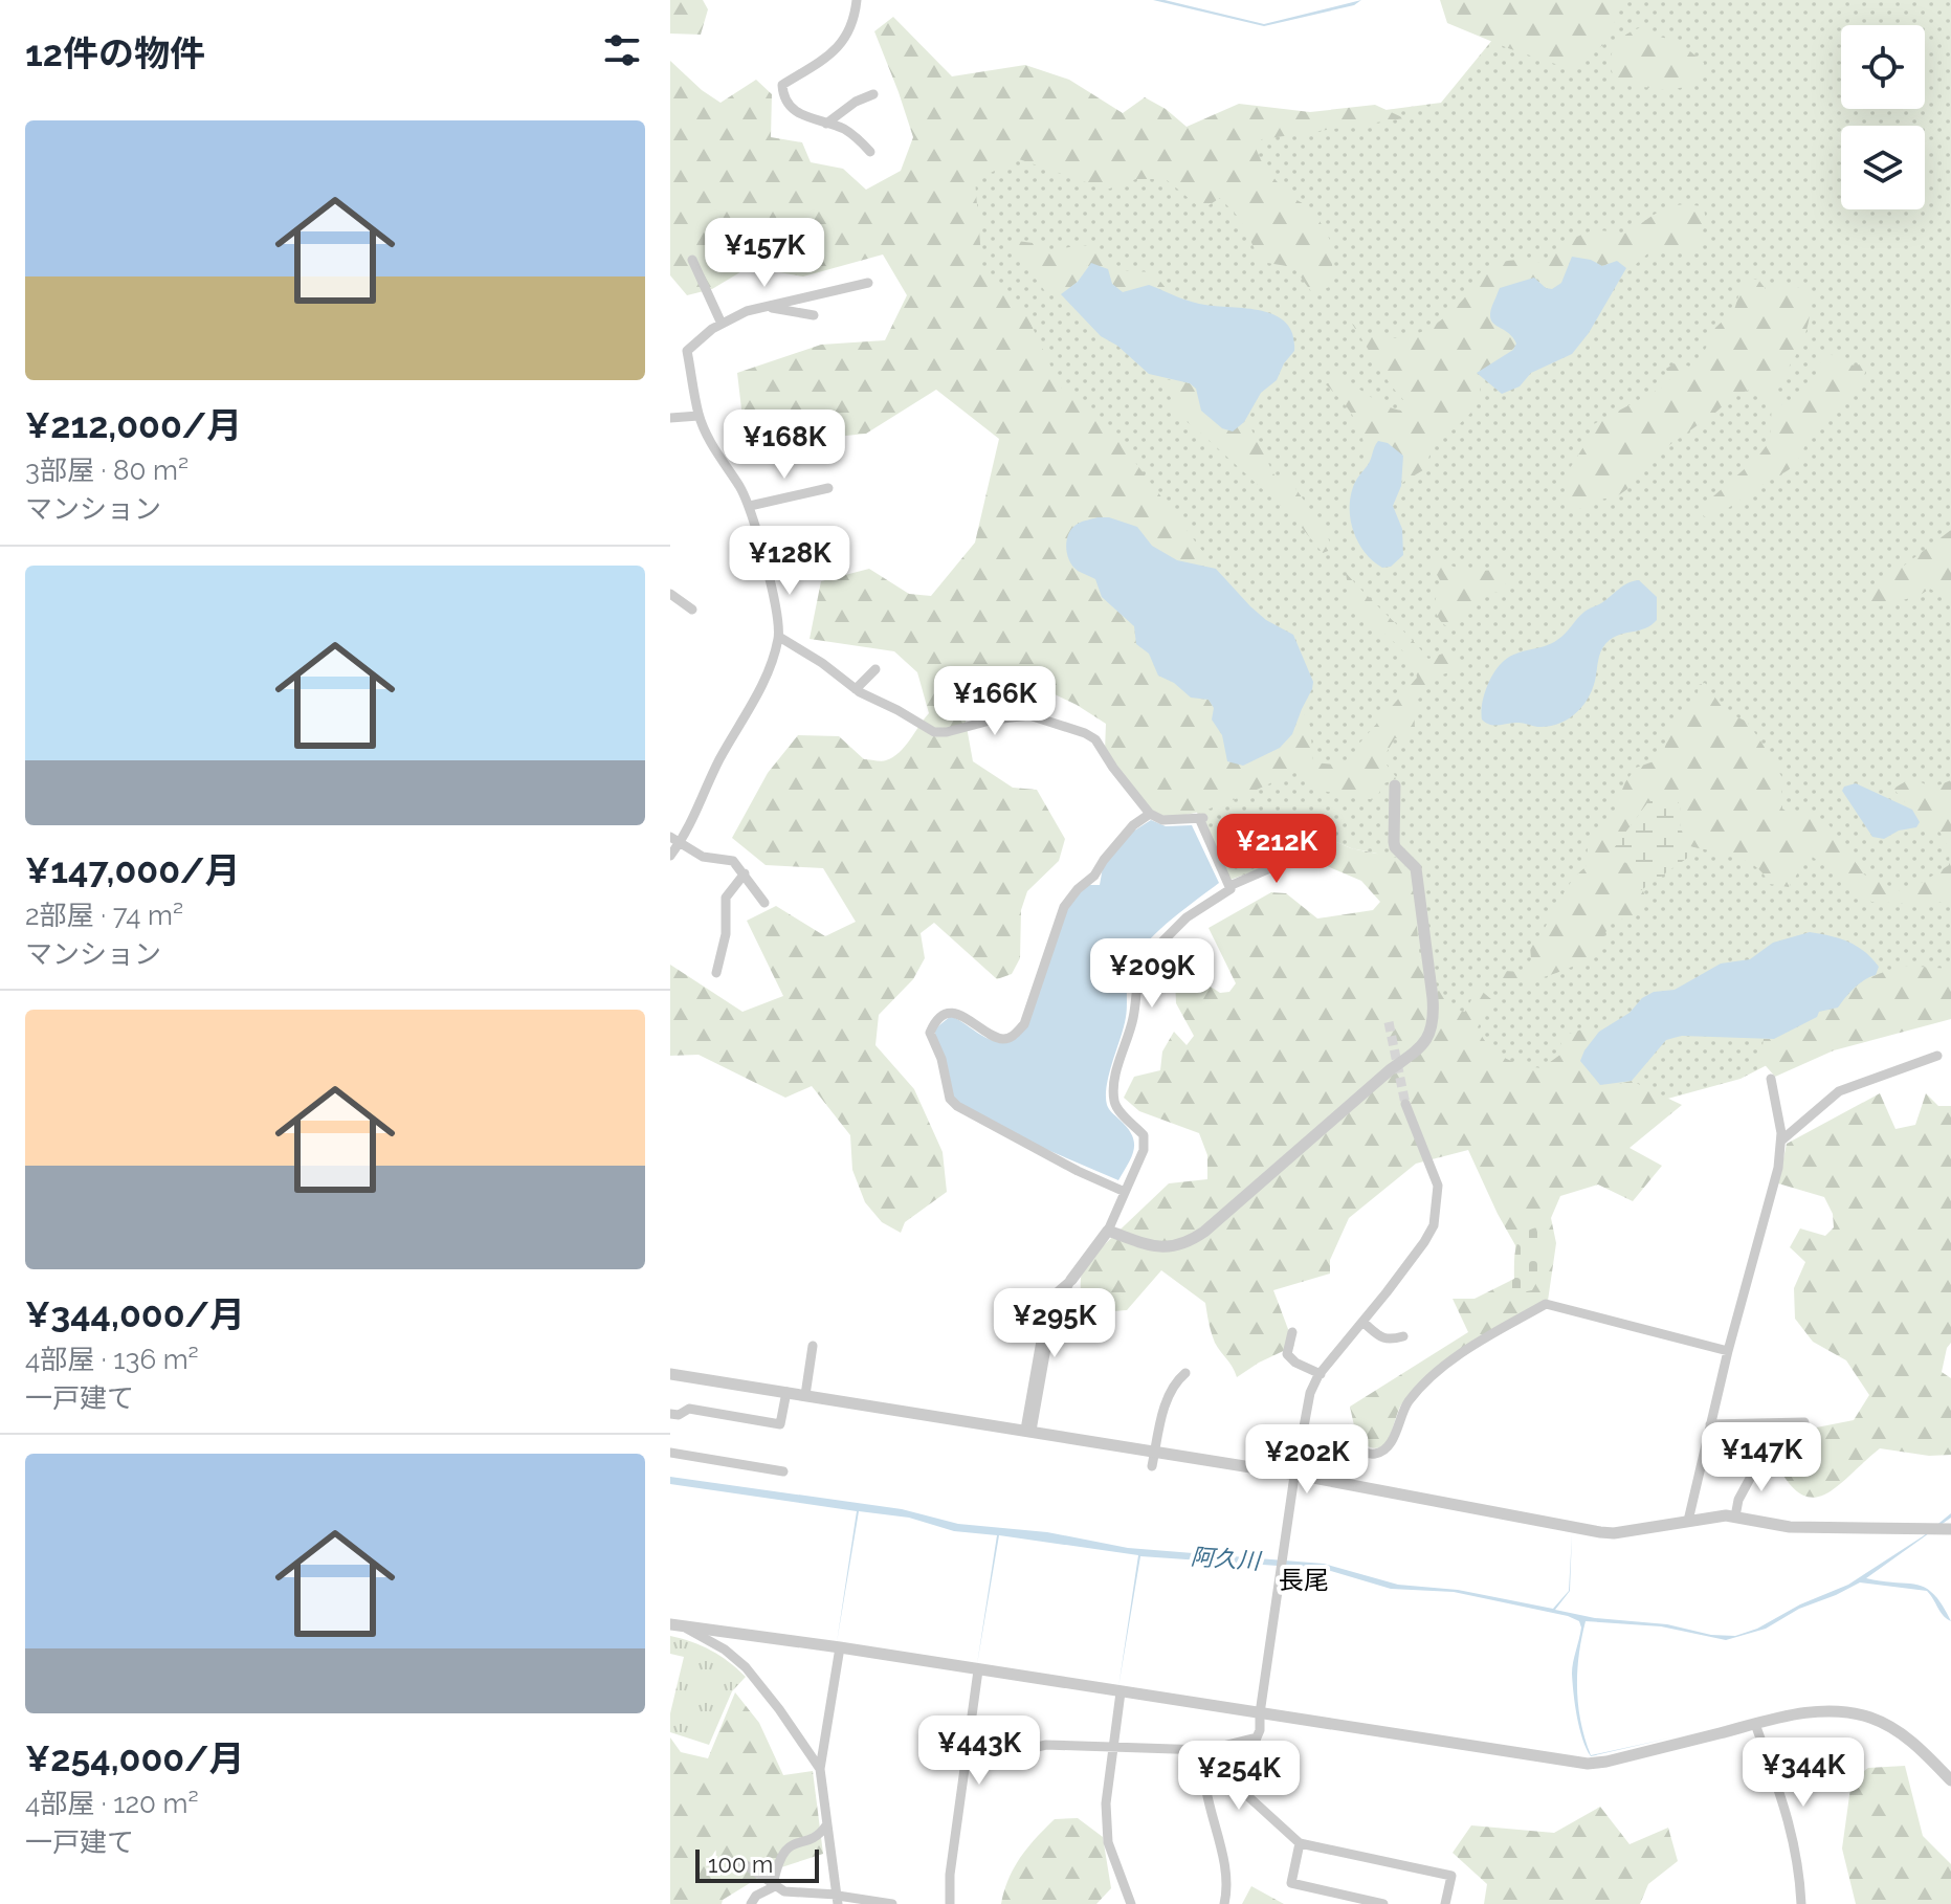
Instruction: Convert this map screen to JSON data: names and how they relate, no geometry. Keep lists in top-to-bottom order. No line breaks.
{"districts":["長尾"],"water":["阿久川"],"scale_bar":"100 m","page":{"heading":"12件の物件","list":[{"name":"¥212,000/月","note":"3部屋 · 80 m² · マンション"},{"name":"¥147,000/月","note":"2部屋 · 74 m² · マンション"},{"name":"¥344,000/月","note":"4部屋 · 136 m² · 一戸建て"},{"name":"¥254,000/月","note":"4部屋 · 120 m² · 一戸建て"}],"price":["¥157K","¥168K","¥128K","¥166K","¥212K","¥209K","¥295K","¥147K","¥202K","¥443K","¥344K","¥254K"],"scale":"100 m"}}
